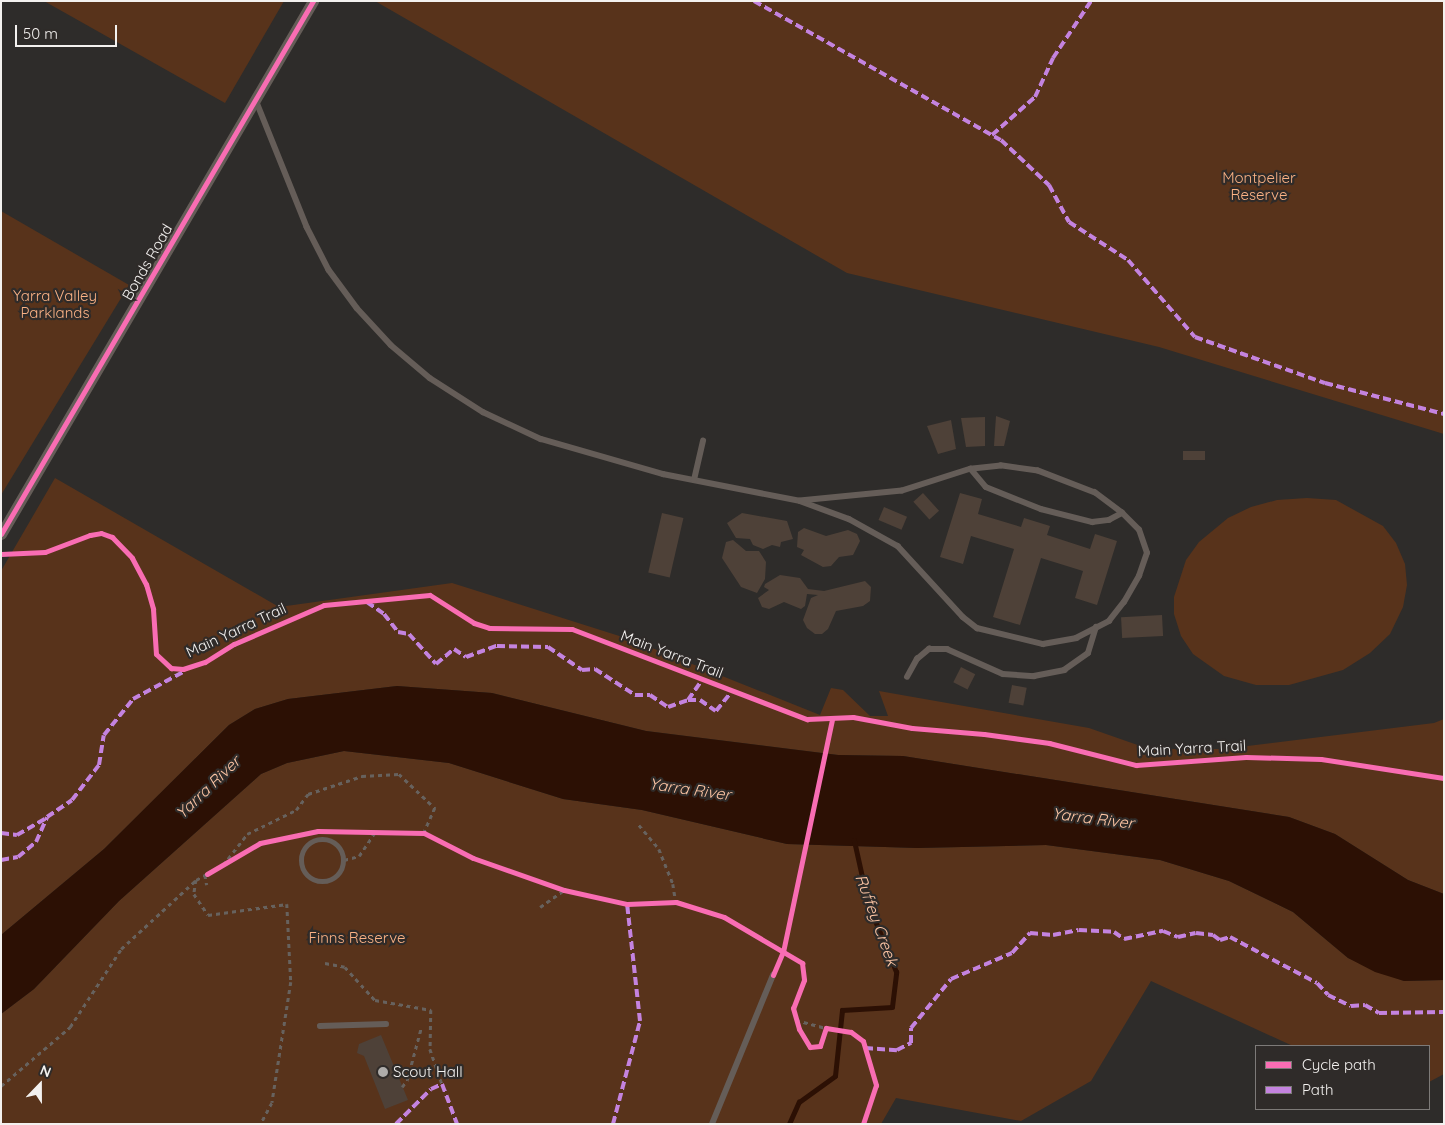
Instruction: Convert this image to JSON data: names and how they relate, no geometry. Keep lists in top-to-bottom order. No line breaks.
{"streets":{"street":["Bonds Road"],"cycle path":["Main Yarra Trail"]},"water":["Yarra River","Ruffey Creek"],"parks":["Montpelier Reserve","Yarra Valley Parklands","Finns Reserve"],"places":["Scout Hall"],"legend":["Cycle path","Path"],"scale_bar":"50 m","north":"top"}
